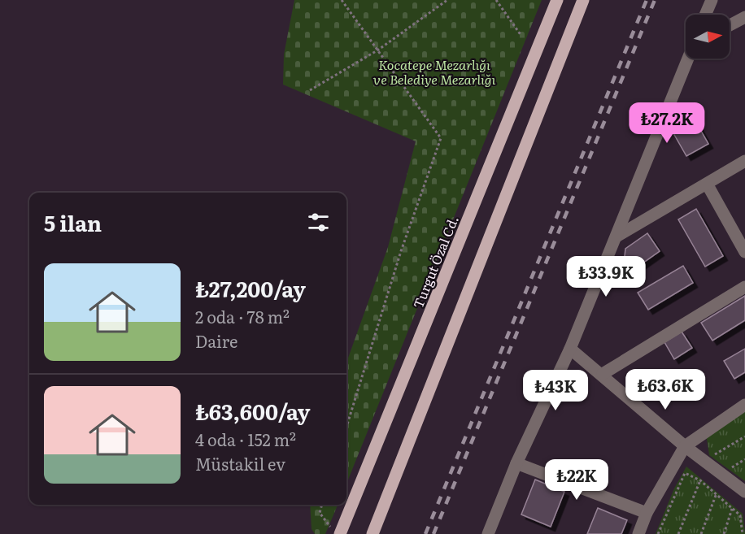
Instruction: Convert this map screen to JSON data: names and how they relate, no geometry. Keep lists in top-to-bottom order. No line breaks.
{"streets":{"main road":["Turgut Özal Cd."]},"parks":["Kocatepe Mezarlığı ve Belediye Mezarlığı"],"north":"right","page":{"price":["₺27.2K","₺33.9K","₺63.6K","₺43K","₺22K"],"heading":"5 ilan","list":[{"name":"₺27,200/ay","note":"2 oda · 78 m² · Daire"},{"name":"₺63,600/ay","note":"4 oda · 152 m² · Müstakil ev"}]}}
